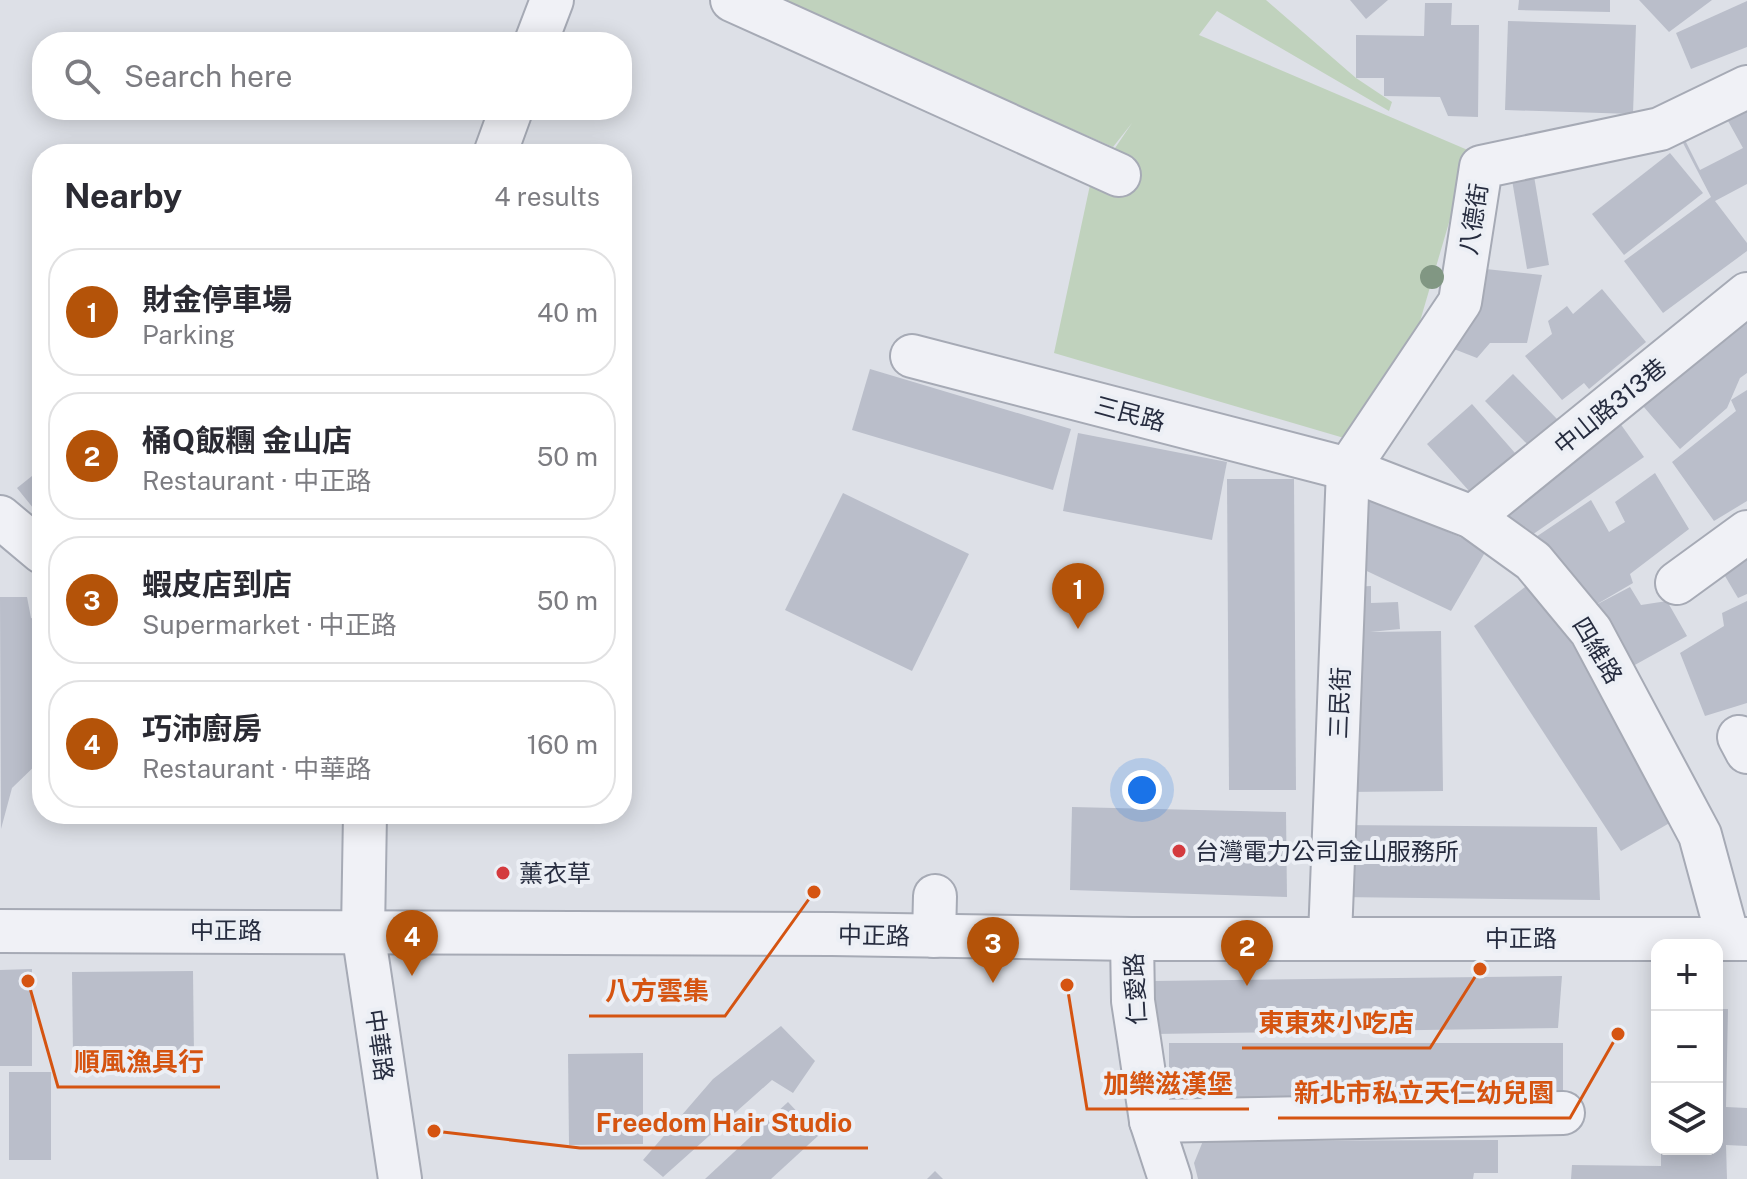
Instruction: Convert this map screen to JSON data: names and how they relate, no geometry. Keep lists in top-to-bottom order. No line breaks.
{"streets":{"street":["八德街","中山路313巷","三民路","四維路","三民街","中正路","仁愛路","中華路"]},"crossings":[["八德街","三民路"],["八德街","四維路"],["八德街","三民街"],["中山路313巷","四維路"],["三民路","四維路"],["三民路","三民街"],["四維路","三民街"],["四維路","中正路"],["三民街","中正路"],["中正路","仁愛路"],["中正路","中華路"]],"places":["台灣電力公司金山服務所","薰衣草","八方雲集","東東來小吃店","順風漁具行","加樂滋漢堡","新北市私立天仁幼兒園","Freedom Hair Studio"],"page":{"search":"Search here","heading":["Nearby","4 results"],"list":[{"mark":"1","name":"財金停車場","note":"Parking","value":"40 m"},{"mark":"2","name":"桶Q飯糰 金山店","note":"Restaurant · 中正路","value":"50 m"},{"mark":"3","name":"蝦皮店到店","note":"Supermarket · 中正路","value":"50 m"},{"mark":"4","name":"巧沛廚房","note":"Restaurant · 中華路","value":"160 m"}],"pins":["1","4","3","2"],"map_buttons":["+","−"]}}
